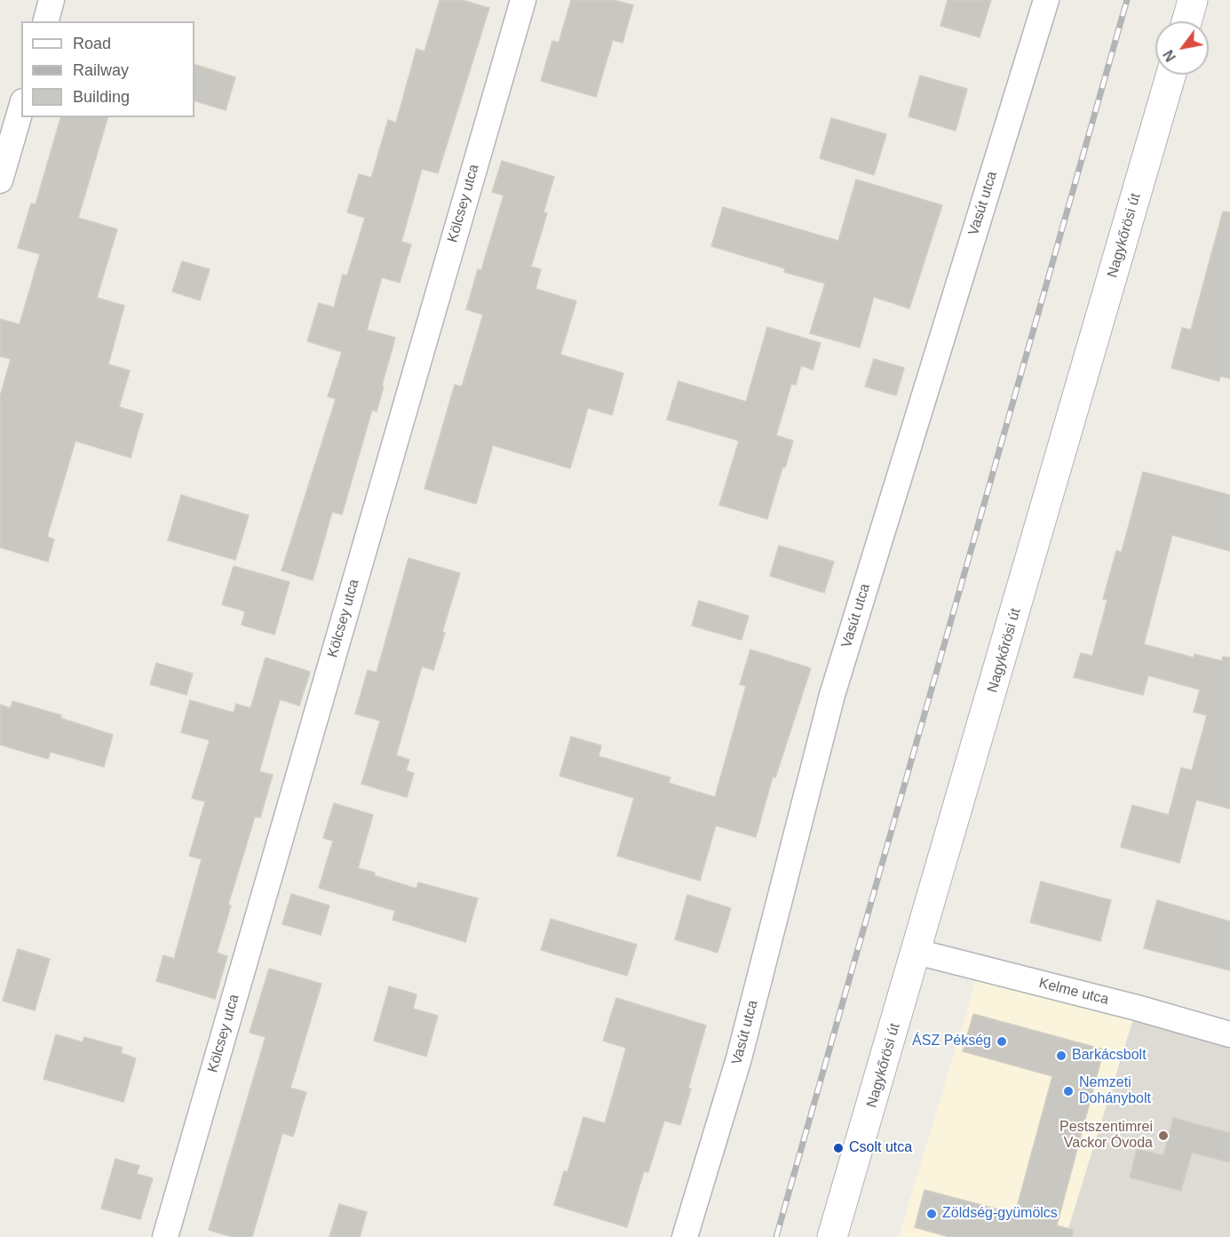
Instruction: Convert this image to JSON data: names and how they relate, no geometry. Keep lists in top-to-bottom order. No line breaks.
{"streets":{"main road":["Nagykőrösi út"],"street":["Kölcsey utca","Vasút utca","Kelme utca"]},"crossings":[["Nagykőrösi út","Kelme utca"]],"places":["ÁSZ Pékség","Barkácsbolt","Nemzeti Dohánybolt","Pestszentimrei Vackor Óvoda","Csolt utca","Zöldség-gyümölcs"],"legend":["Road","Railway","Building"],"north":"bottom left"}
